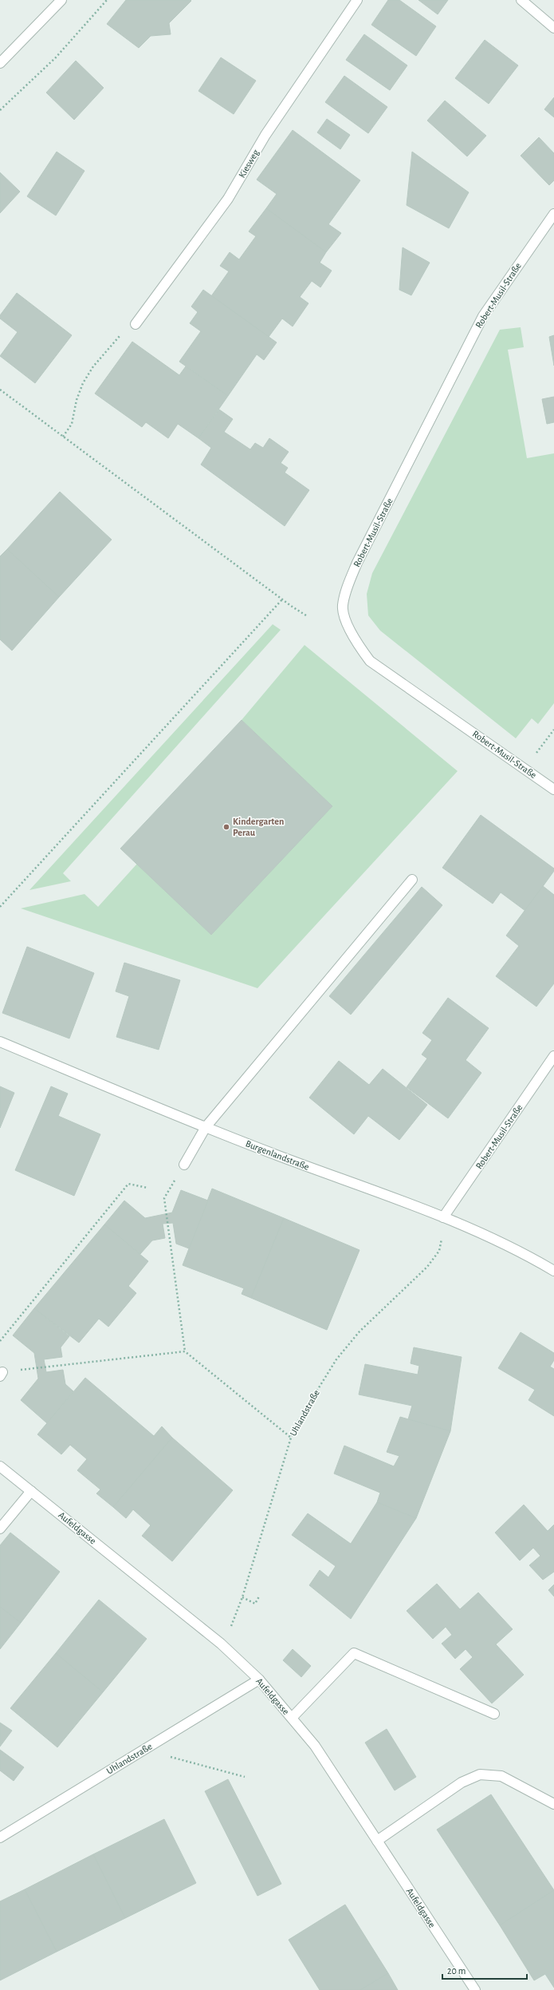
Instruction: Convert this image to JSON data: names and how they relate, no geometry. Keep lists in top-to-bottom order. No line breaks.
{"streets":{"street":["Kiesweg","Robert-Musil-Straße","Burgenlandstraße","Uhlandstraße","Aufeldgasse"]},"crossings":[["Robert-Musil-Straße","Burgenlandstraße"],["Robert-Musil-Straße","Uhlandstraße"],["Burgenlandstraße","Uhlandstraße"],["Uhlandstraße","Aufeldgasse"]],"places":["Kindergarten Perau"],"scale_bar":"20 m"}
